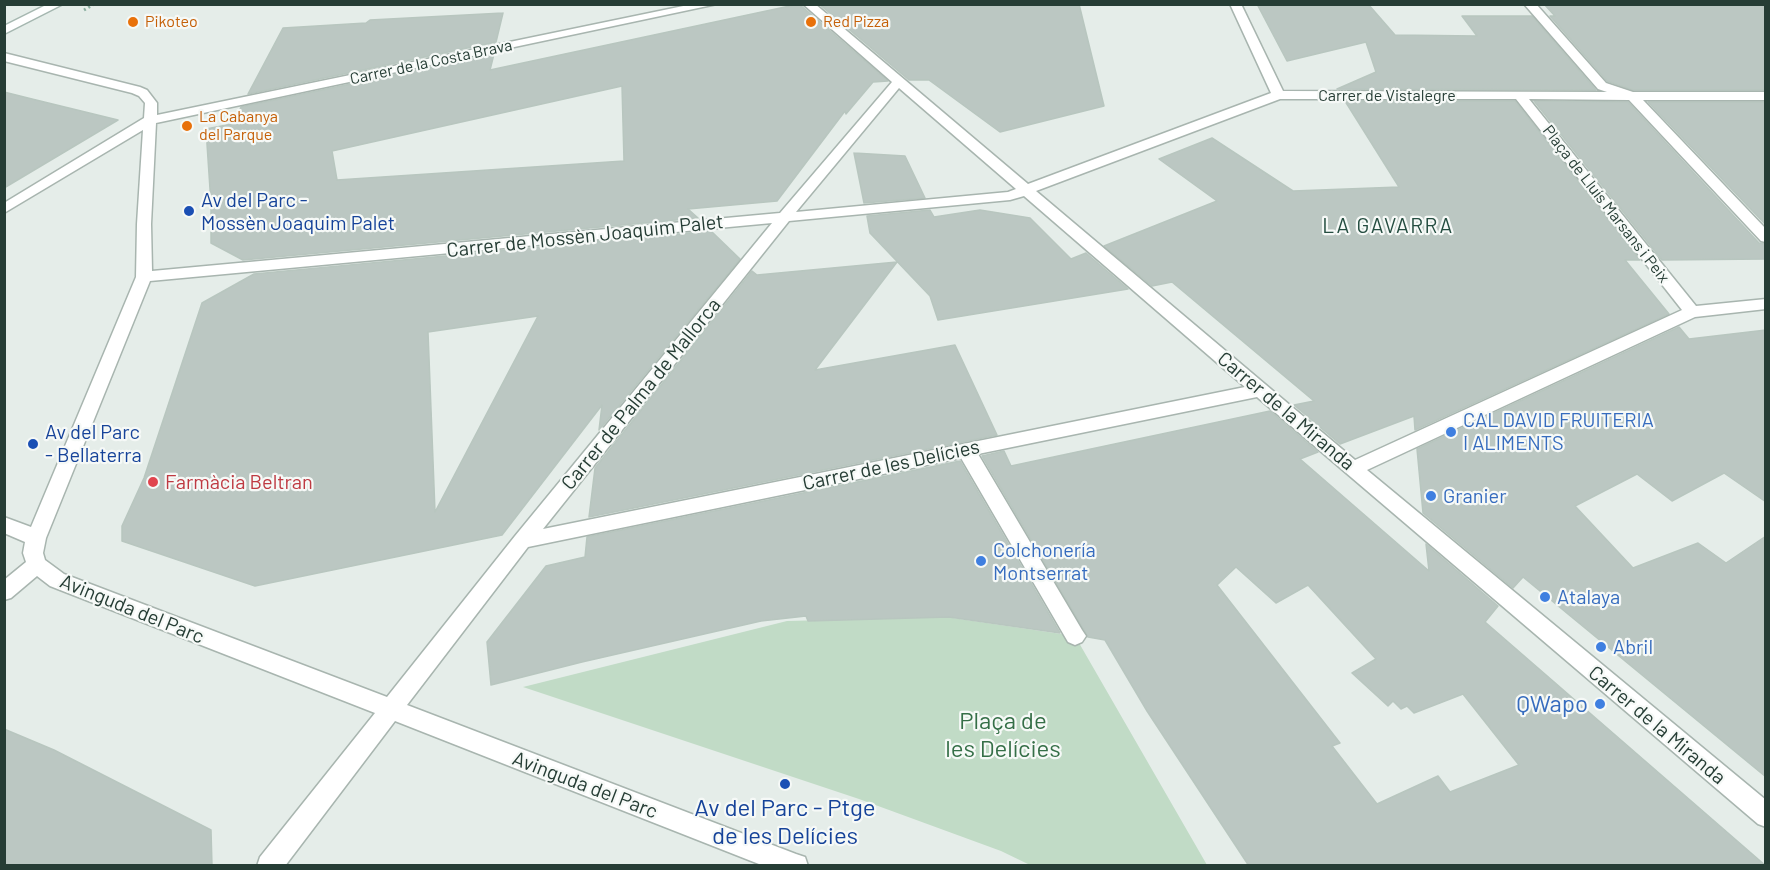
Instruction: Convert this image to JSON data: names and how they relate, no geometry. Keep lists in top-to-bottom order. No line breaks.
{"streets":{"street":["Carrer de la Costa Brava","Carrer de Vistalegre","Plaça de Lluís Marsans i Peix","Carrer de Mossèn Joaquim Palet","Carrer de Palma de Mallorca","Carrer de la Miranda","Carrer de les Delícies","Avinguda del Parc"]},"crossings":[["Carrer de la Costa Brava","Avinguda del Parc"],["Carrer de Vistalegre","Plaça de Lluís Marsans i Peix"],["Carrer de Vistalegre","Carrer de Mossèn Joaquim Palet"],["Carrer de Vistalegre","Carrer de la Miranda"],["Carrer de Mossèn Joaquim Palet","Carrer de Palma de Mallorca"],["Carrer de Mossèn Joaquim Palet","Carrer de la Miranda"],["Carrer de Mossèn Joaquim Palet","Avinguda del Parc"],["Carrer de Palma de Mallorca","Carrer de la Miranda"],["Carrer de Palma de Mallorca","Carrer de les Delícies"],["Carrer de Palma de Mallorca","Avinguda del Parc"],["Carrer de la Miranda","Carrer de les Delícies"]],"districts":["LA GAVARRA"],"parks":["Plaça de les Delícies"],"places":["Pikoteo","Red Pizza","La Cabanya del Parque","Av del Parc - Mossèn Joaquim Palet","CAL DAVID FRUITERIA I ALIMENTS","Av del Parc - Bellaterra","Farmàcia Beltran","Granier","Colchonería Montserrat","Atalaya","Abril","QWapo","Av del Parc - Ptge de les Delícies"]}
